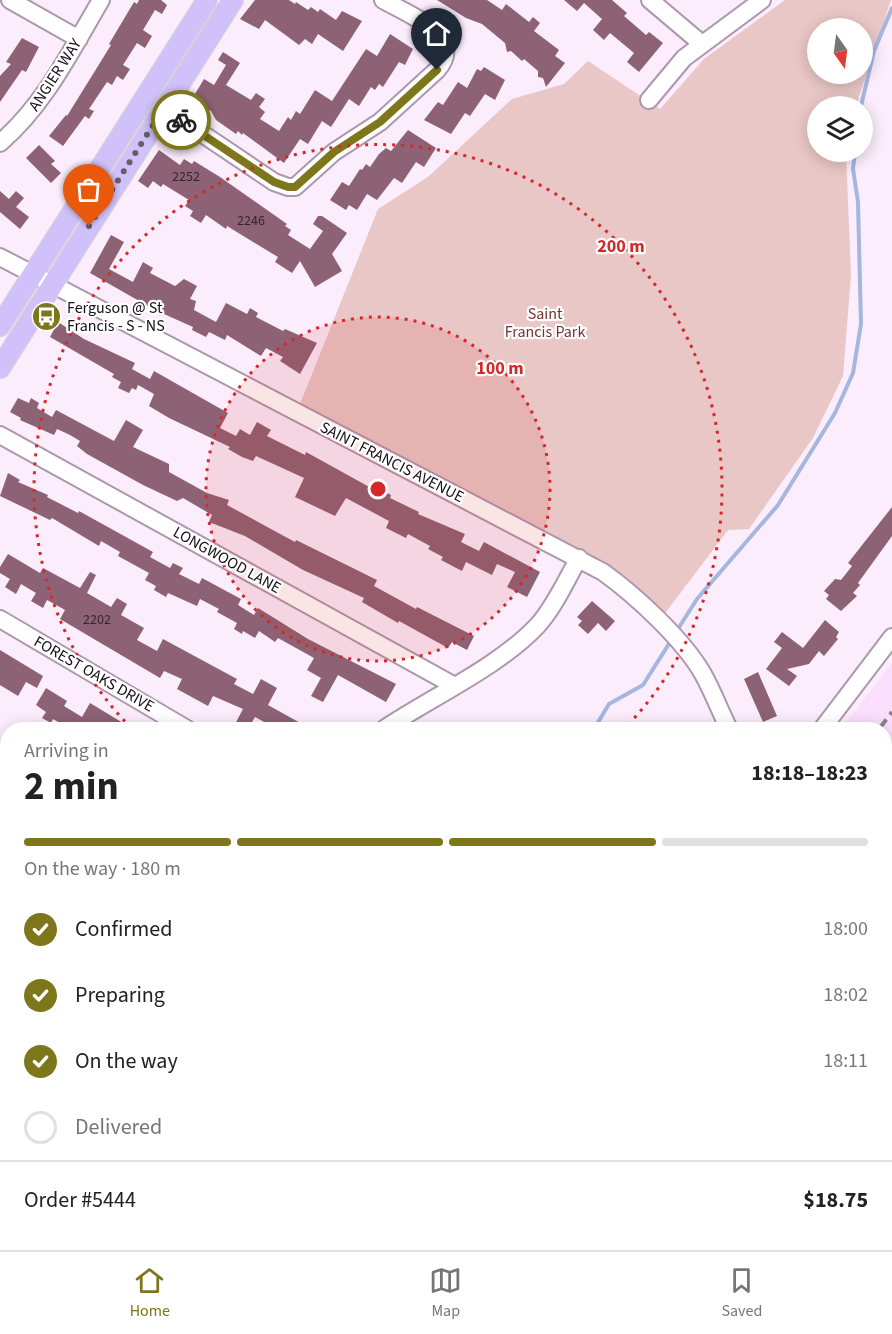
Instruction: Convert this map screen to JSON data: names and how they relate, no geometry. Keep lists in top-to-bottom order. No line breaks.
{"streets":{"street":["ANGIER WAY","SAINT FRANCIS AVENUE","LONGWOOD LANE","FOREST OAKS DRIVE"]},"parks":["Saint Francis Park"],"places":{"bus stop":["Ferguson @ St Francis - S - NS"]},"house_numbers":["2252","2246","2202"],"north":"bottom","page":{"heading":["2 min","Arriving in","18:18–18:23"],"panel":["Order #5444","$18.75"],"bar":"On the way · 180 m","list":[["Confirmed","18:00"],["Preparing","18:02"],["On the way","18:11"],"Delivered"],"tabs":["Home","Map","Saved"]},"rings":["200 m","100 m"]}
